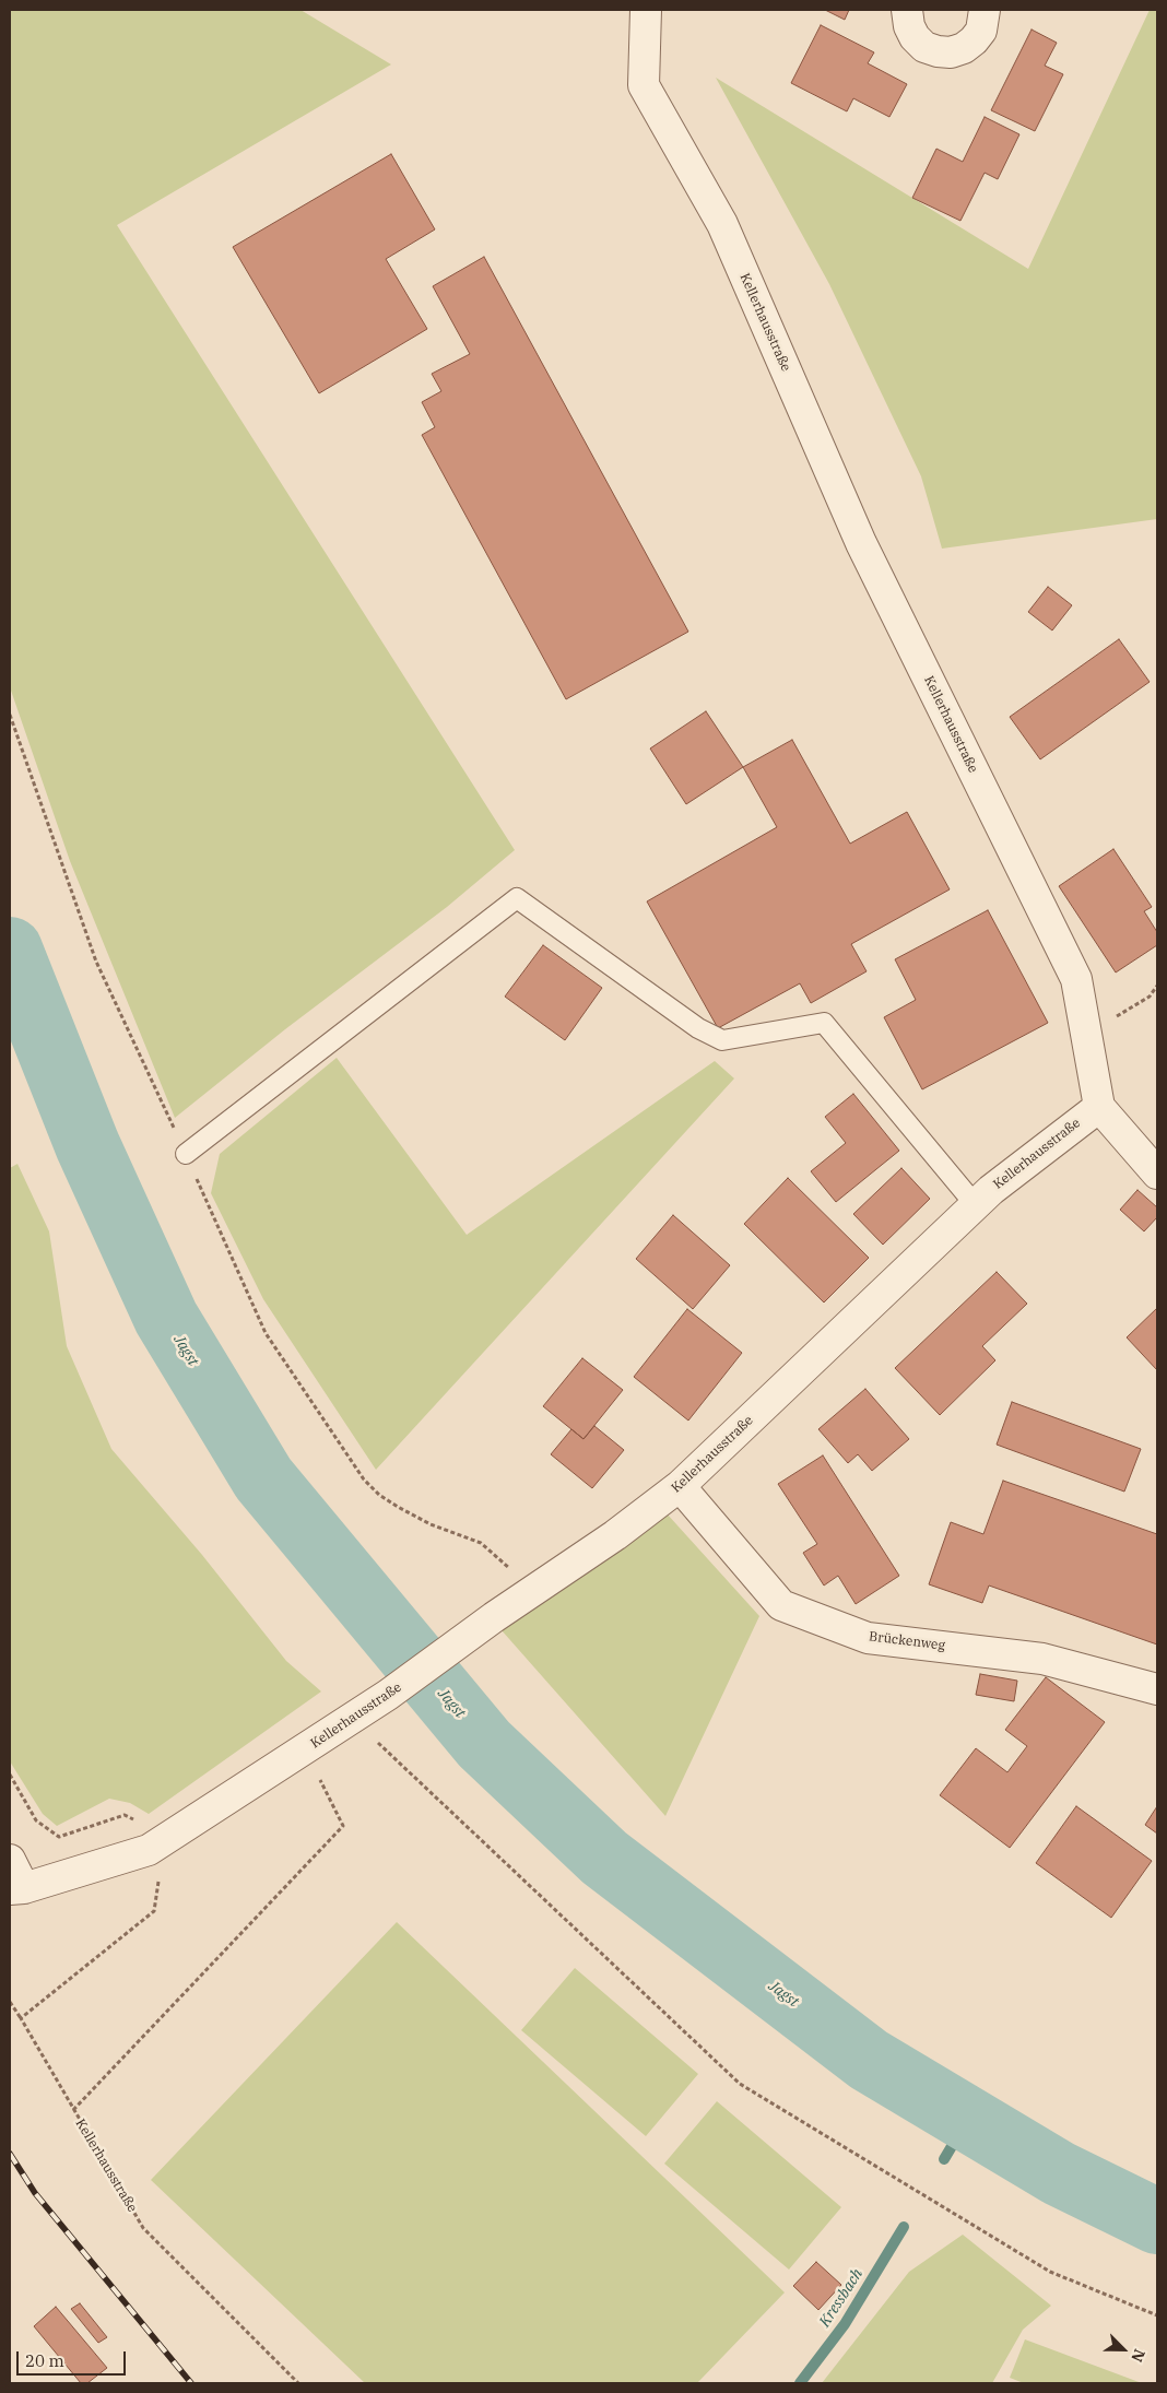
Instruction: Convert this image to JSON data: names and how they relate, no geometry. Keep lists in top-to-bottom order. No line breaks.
{"streets":{"street":["Kellerhausstraße","Brückenweg"]},"crossings":[["Kellerhausstraße","Brückenweg"]],"water":["Jagst","Kressbach"],"scale_bar":"20 m","north":"bottom right"}
